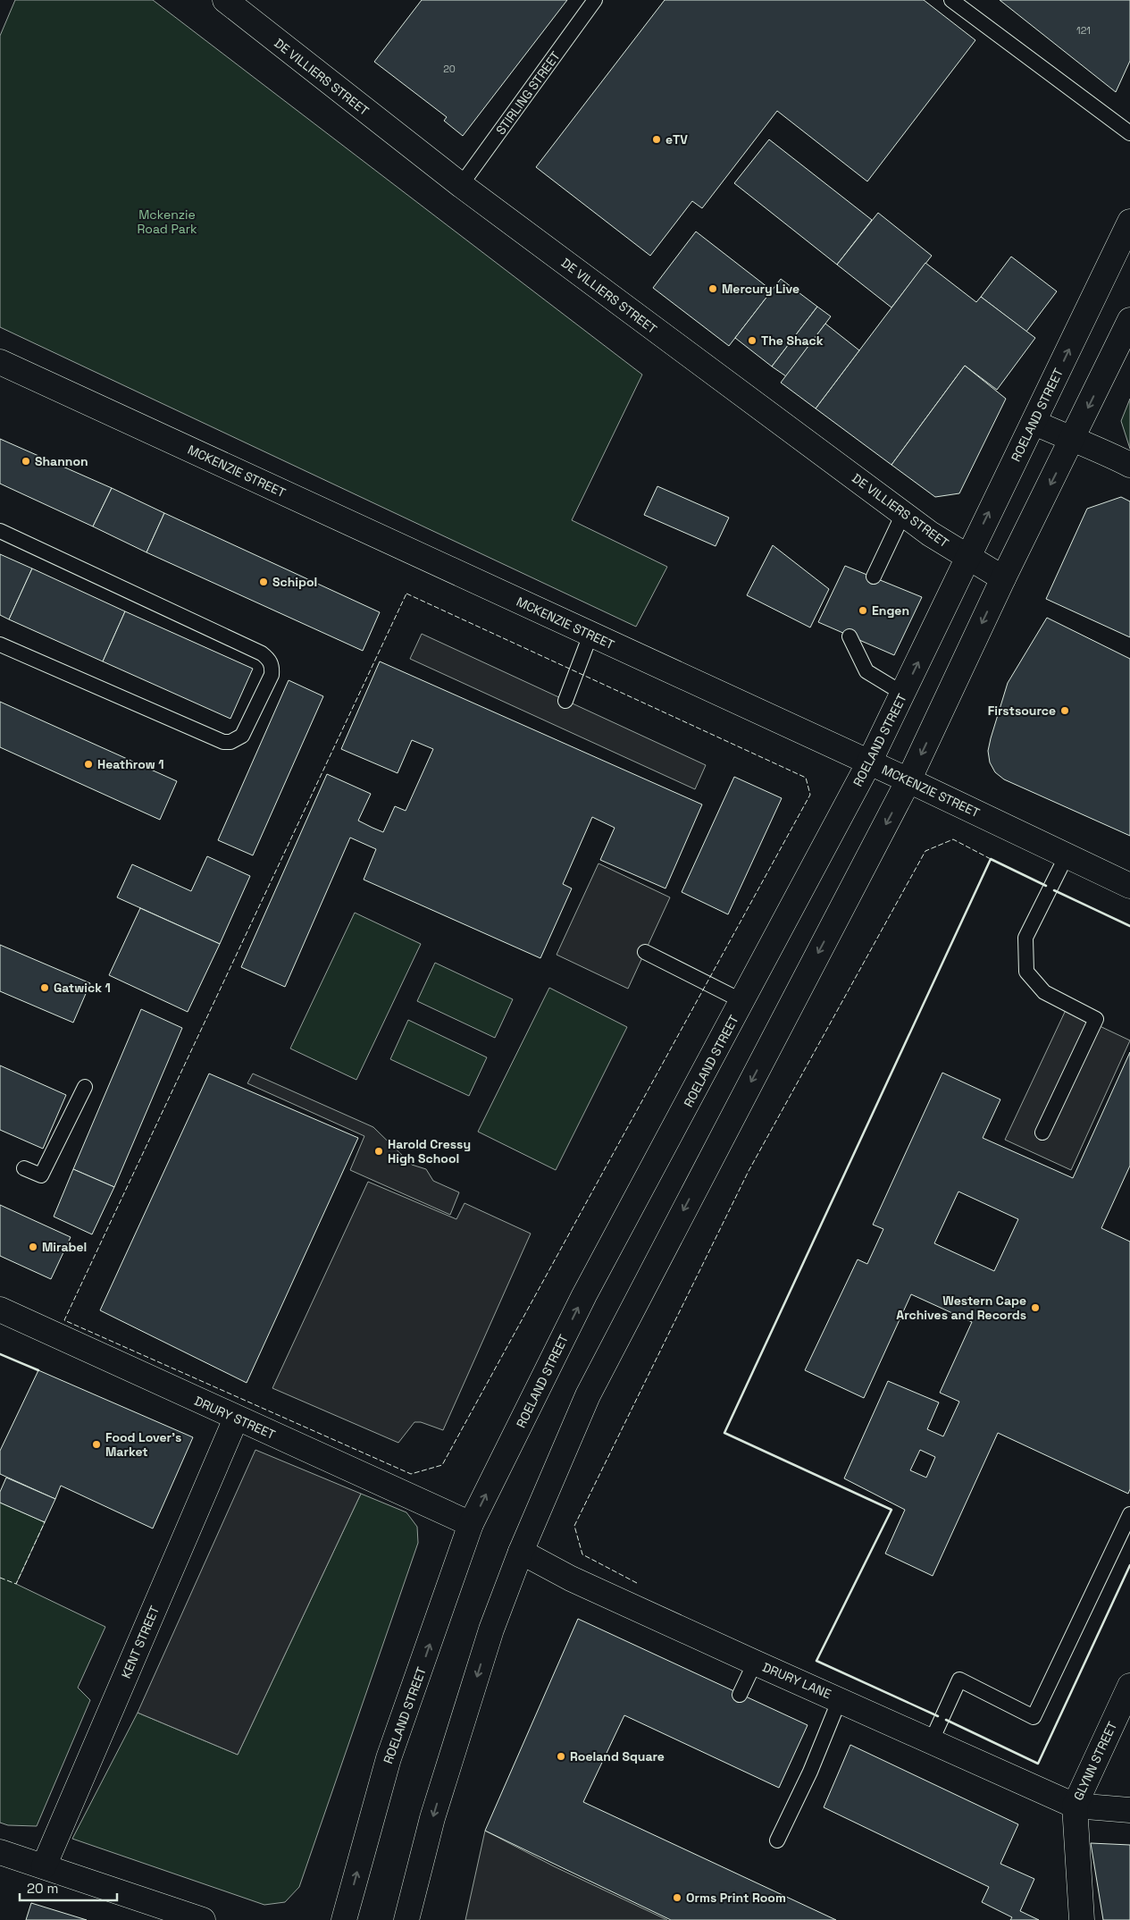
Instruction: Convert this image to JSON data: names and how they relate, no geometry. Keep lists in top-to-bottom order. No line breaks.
{"streets":{"main road":["DE VILLIERS STREET","ROELAND STREET","MCKENZIE STREET","DRURY STREET","KENT STREET","DRURY LANE","GLYNN STREET"],"lane":["STIRLING STREET"]},"crossings":[["DE VILLIERS STREET","STIRLING STREET"],["DE VILLIERS STREET","ROELAND STREET"],["ROELAND STREET","MCKENZIE STREET"],["ROELAND STREET","DRURY STREET"],["DRURY STREET","KENT STREET"],["DRURY LANE","GLYNN STREET"]],"parks":["Mckenzie Road Park"],"places":["eTV","Mercury Live","The Shack","Shannon","Schipol","Engen","Firstsource","Heathrow 1","Gatwick 1","Harold Cressy High School","Mirabel","Western Cape Archives and Records","Food Lover's Market","Roeland Square","Orms Print Room"],"house_numbers":["121","20"],"scale_bar":"20 m"}
